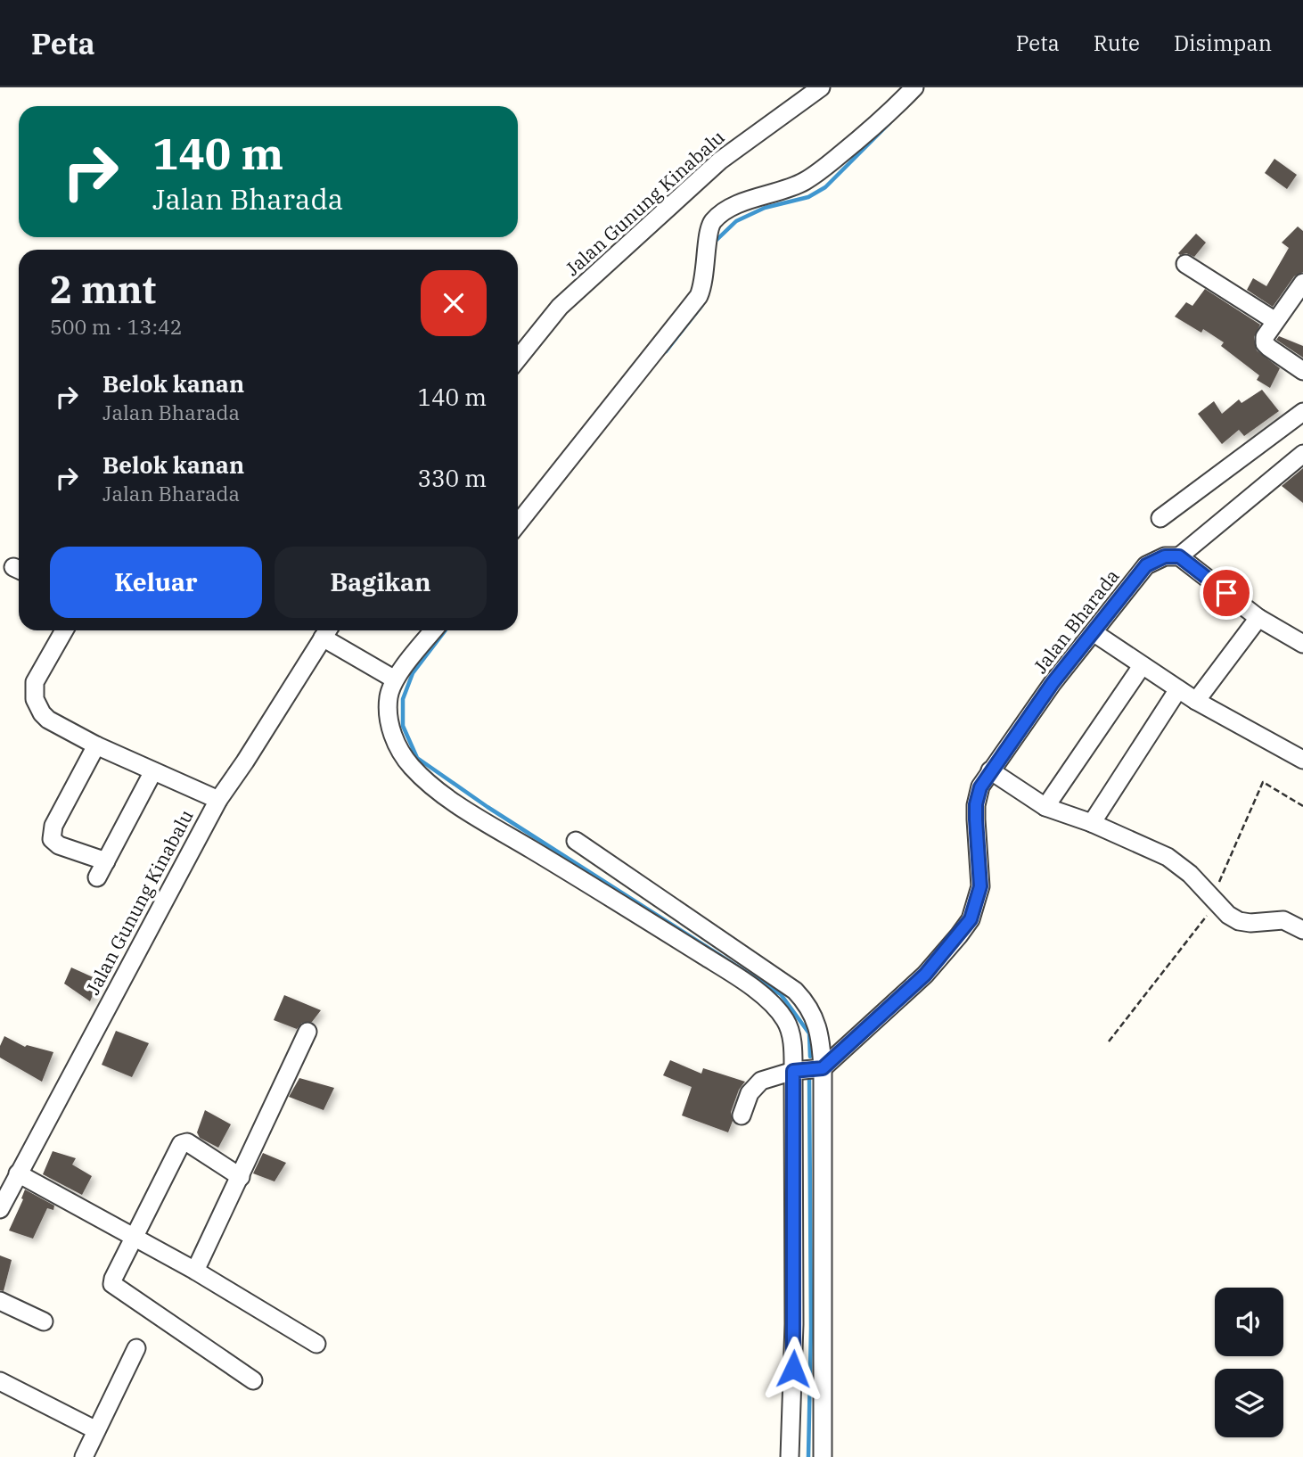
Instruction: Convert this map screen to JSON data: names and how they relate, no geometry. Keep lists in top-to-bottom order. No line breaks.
{"streets":{"street":["Jalan Gunung Kinabalu","Jalan Bharada"]},"page":{"header":"Peta","nav":["Peta","Rute","Disimpan"],"turn":["140 m","Jalan Bharada"],"heading":["2 mnt","500 m · 13:42"],"list":[{"name":"Belok kanan","note":"Jalan Bharada","value":"140 m"},{"name":"Belok kanan","note":"Jalan Bharada","value":"330 m"}],"buttons":["Keluar","Bagikan"]}}
